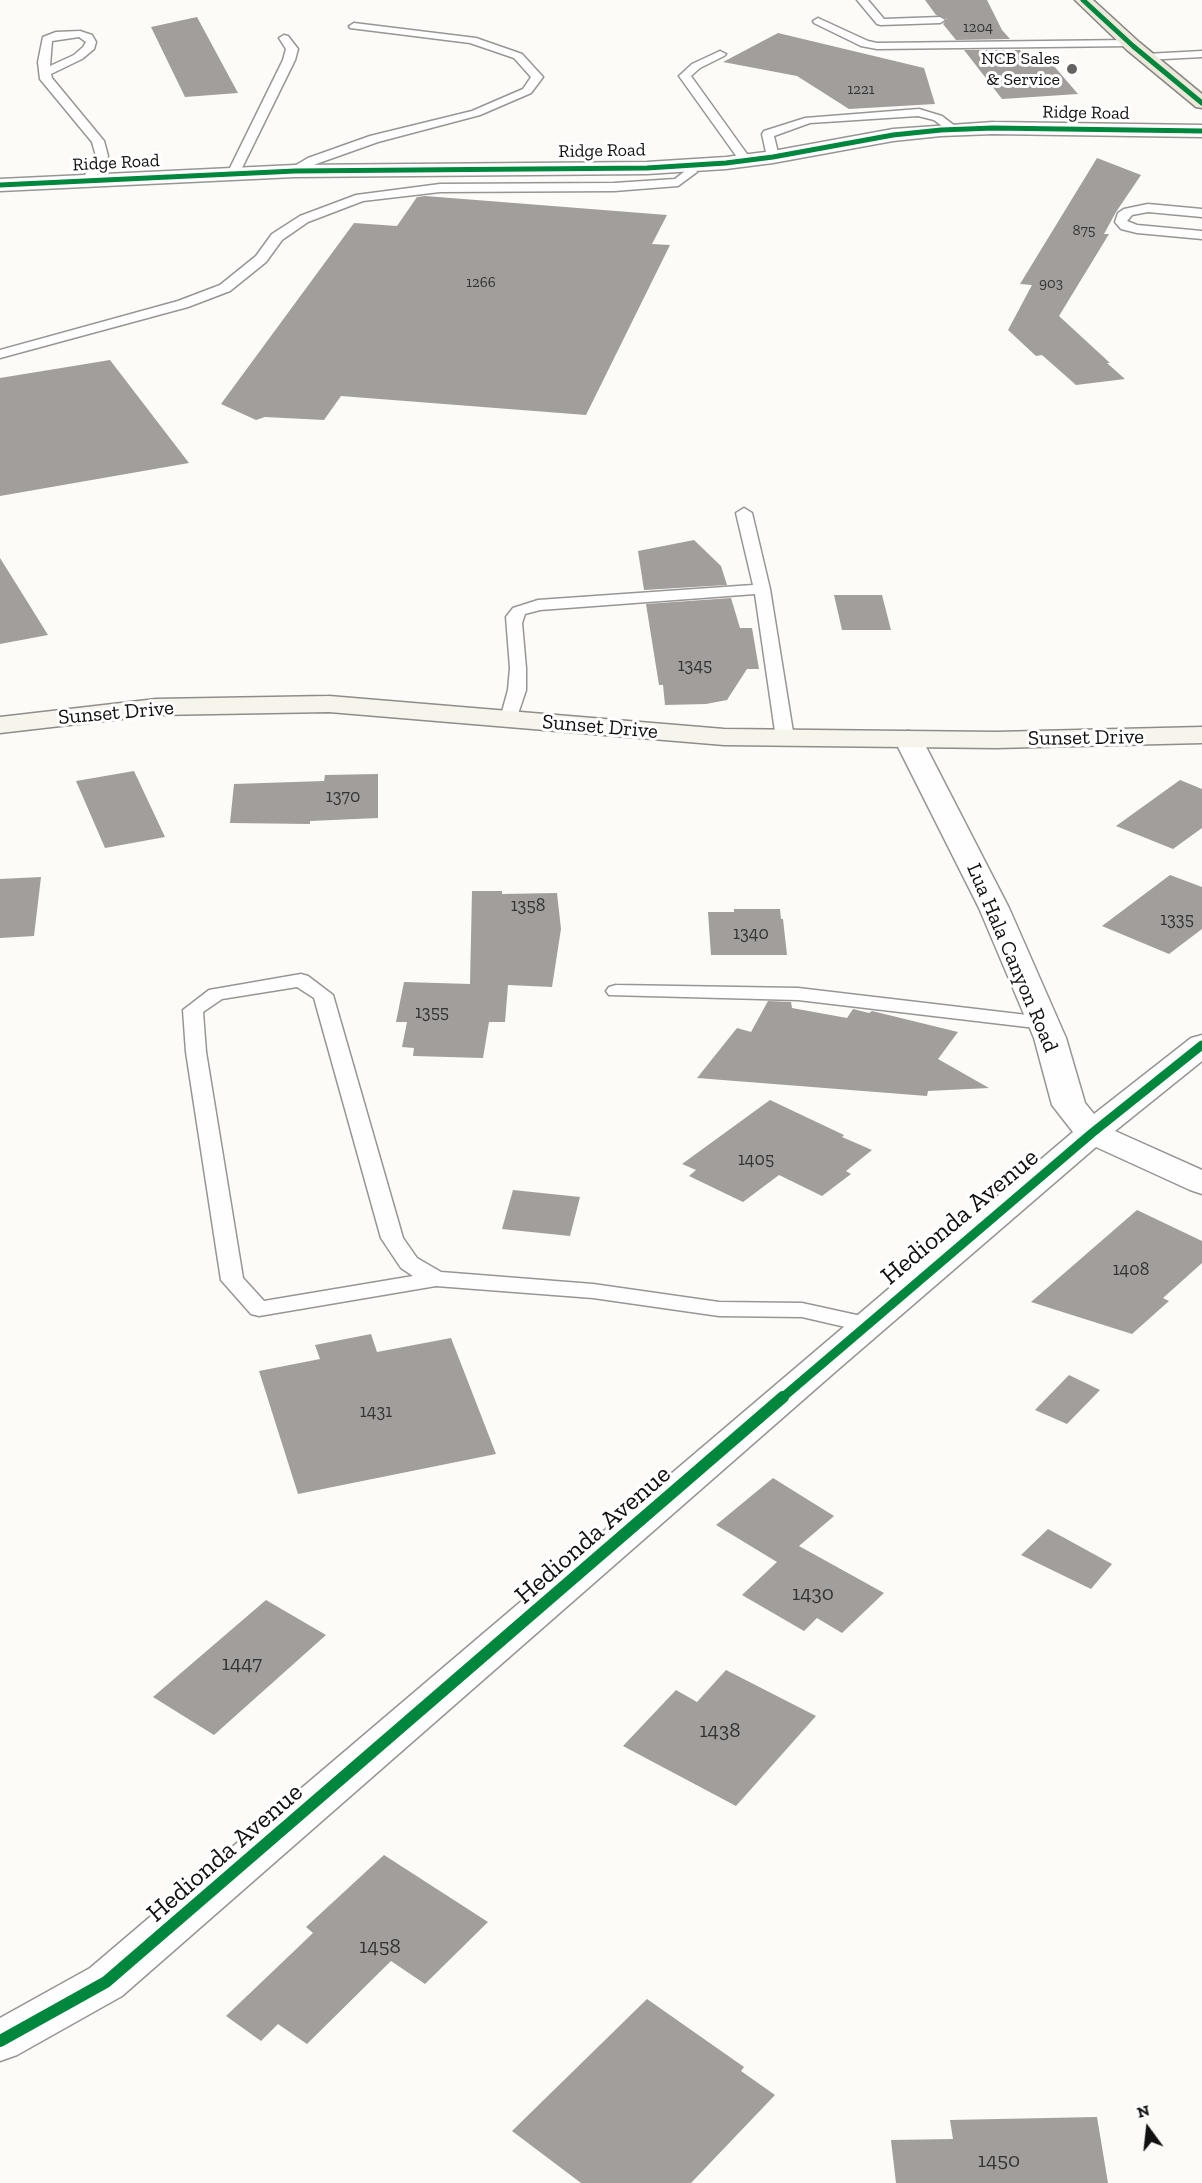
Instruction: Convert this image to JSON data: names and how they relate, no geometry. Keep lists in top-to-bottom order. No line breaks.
{"streets":{"main road":["Sunset Drive"],"street":["Ridge Road","Lua Hala Canyon Road","Hedionda Avenue"]},"crossings":[["Sunset Drive","Lua Hala Canyon Road"],["Lua Hala Canyon Road","Hedionda Avenue"]],"places":["NCB Sales & Service"],"house_numbers":["1204","1221","875","1266","903","1345","1370","1358","1335","1340","1355","1405","1408","1431","1430","1447","1438","1458","1450"],"north":"top"}
